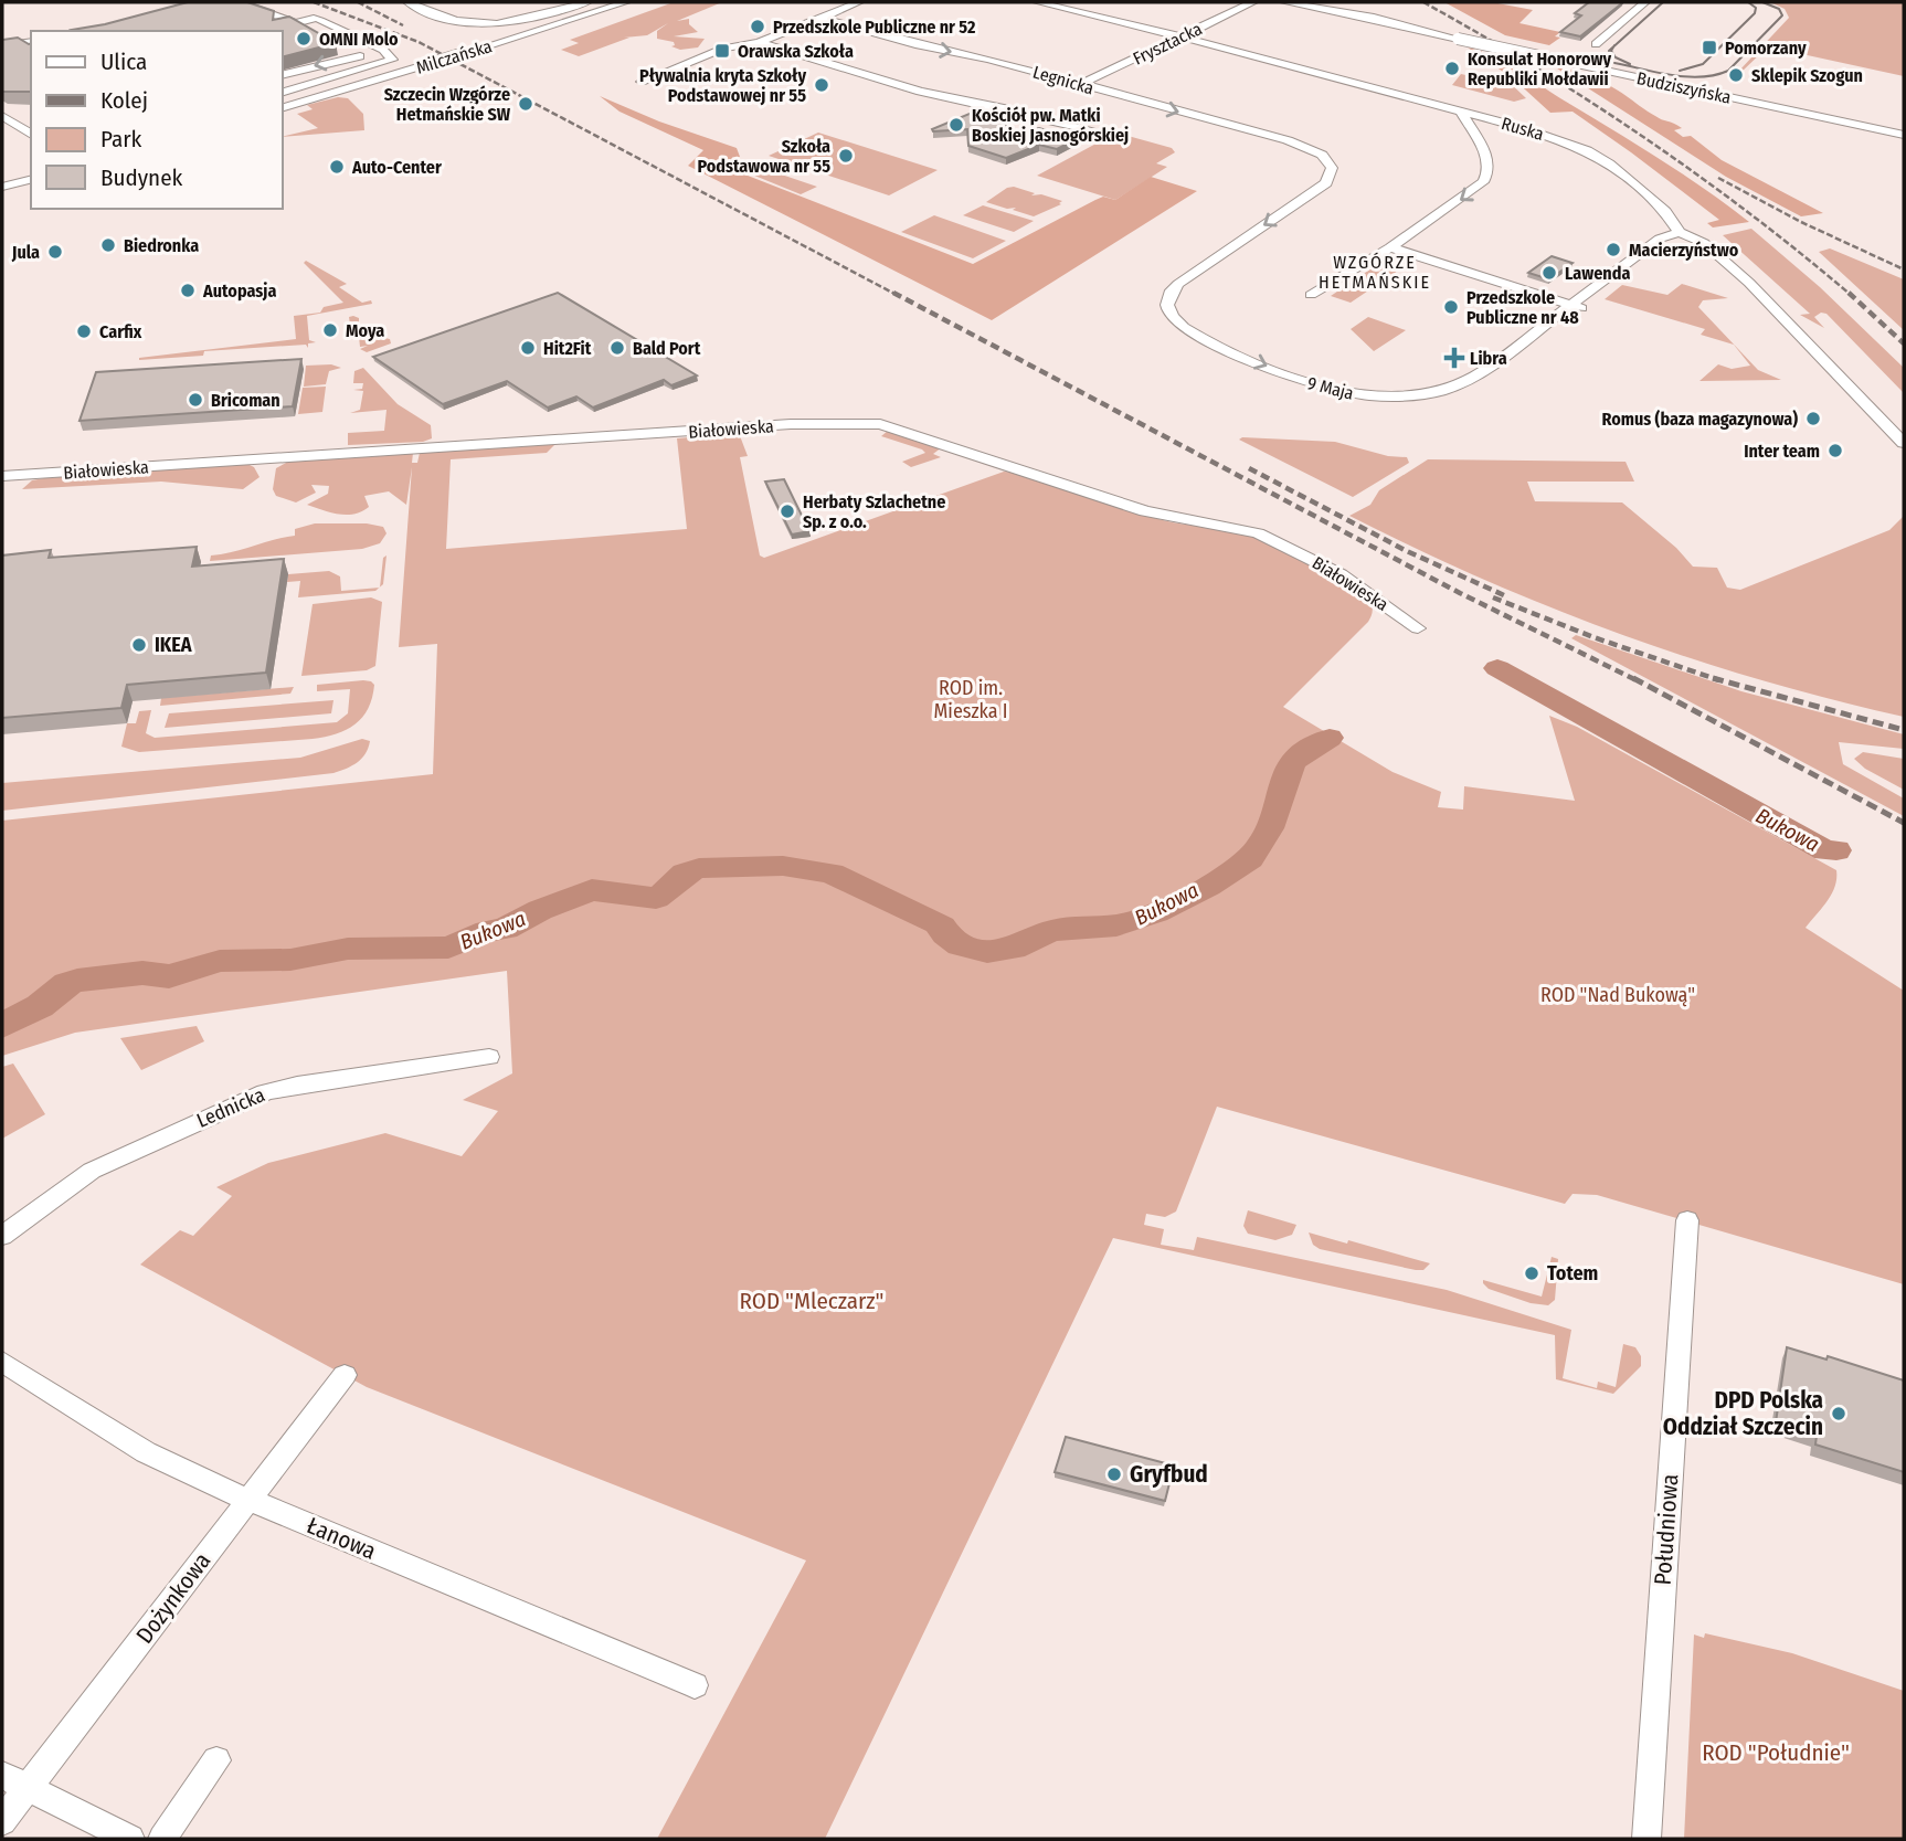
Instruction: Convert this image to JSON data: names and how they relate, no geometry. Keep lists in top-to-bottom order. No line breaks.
{"streets":{"street":["Frysztacka","Milczańska","Legnicka","Budziszyńska","Ruska","9 Maja","Białowieska","Lednicka","Południowa","Łanowa","Dożynkowa"]},"crossings":[["Frysztacka","Legnicka"],["Frysztacka","Ruska"],["Legnicka","9 Maja"],["Ruska","9 Maja"],["Łanowa","Dożynkowa"]],"districts":["WZGÓRZE HETMAŃSKIE"],"water":["Bukowa"],"parks":["ROD im. Mieszka I","ROD \"Nad Bukową\"","ROD \"Mleczarz\"","ROD \"Południe\""],"places":{"other":["Przedszkole Publiczne nr 52","OMNI Molo","Konsulat Honorowy Republiki Mołdawii","Sklepik Szogun","Pływalnia kryta Szkoły Podstawowej nr 55","Szczecin Wzgórze Hetmańskie SW","Kościół pw. Matki Boskiej Jasnogórskiej","Szkoła Podstawowa nr 55","Auto-Center","Biedronka","Macierzyństwo","Jula","Lawenda","Autopasja","Przedszkole Publiczne nr 48","Moya","Carfix","Hit2Fit","Bald Port","Bricoman","Romus (baza magazynowa)","Inter team","Herbaty Szlachetne Sp. z o.o.","IKEA","Totem","DPD Polska Oddział Szczecin","Gryfbud"],"transit":["Pomorzany","Orawska Szkoła"],"health":["Libra"]},"legend":["Ulica","Kolej","Park","Budynek"]}
